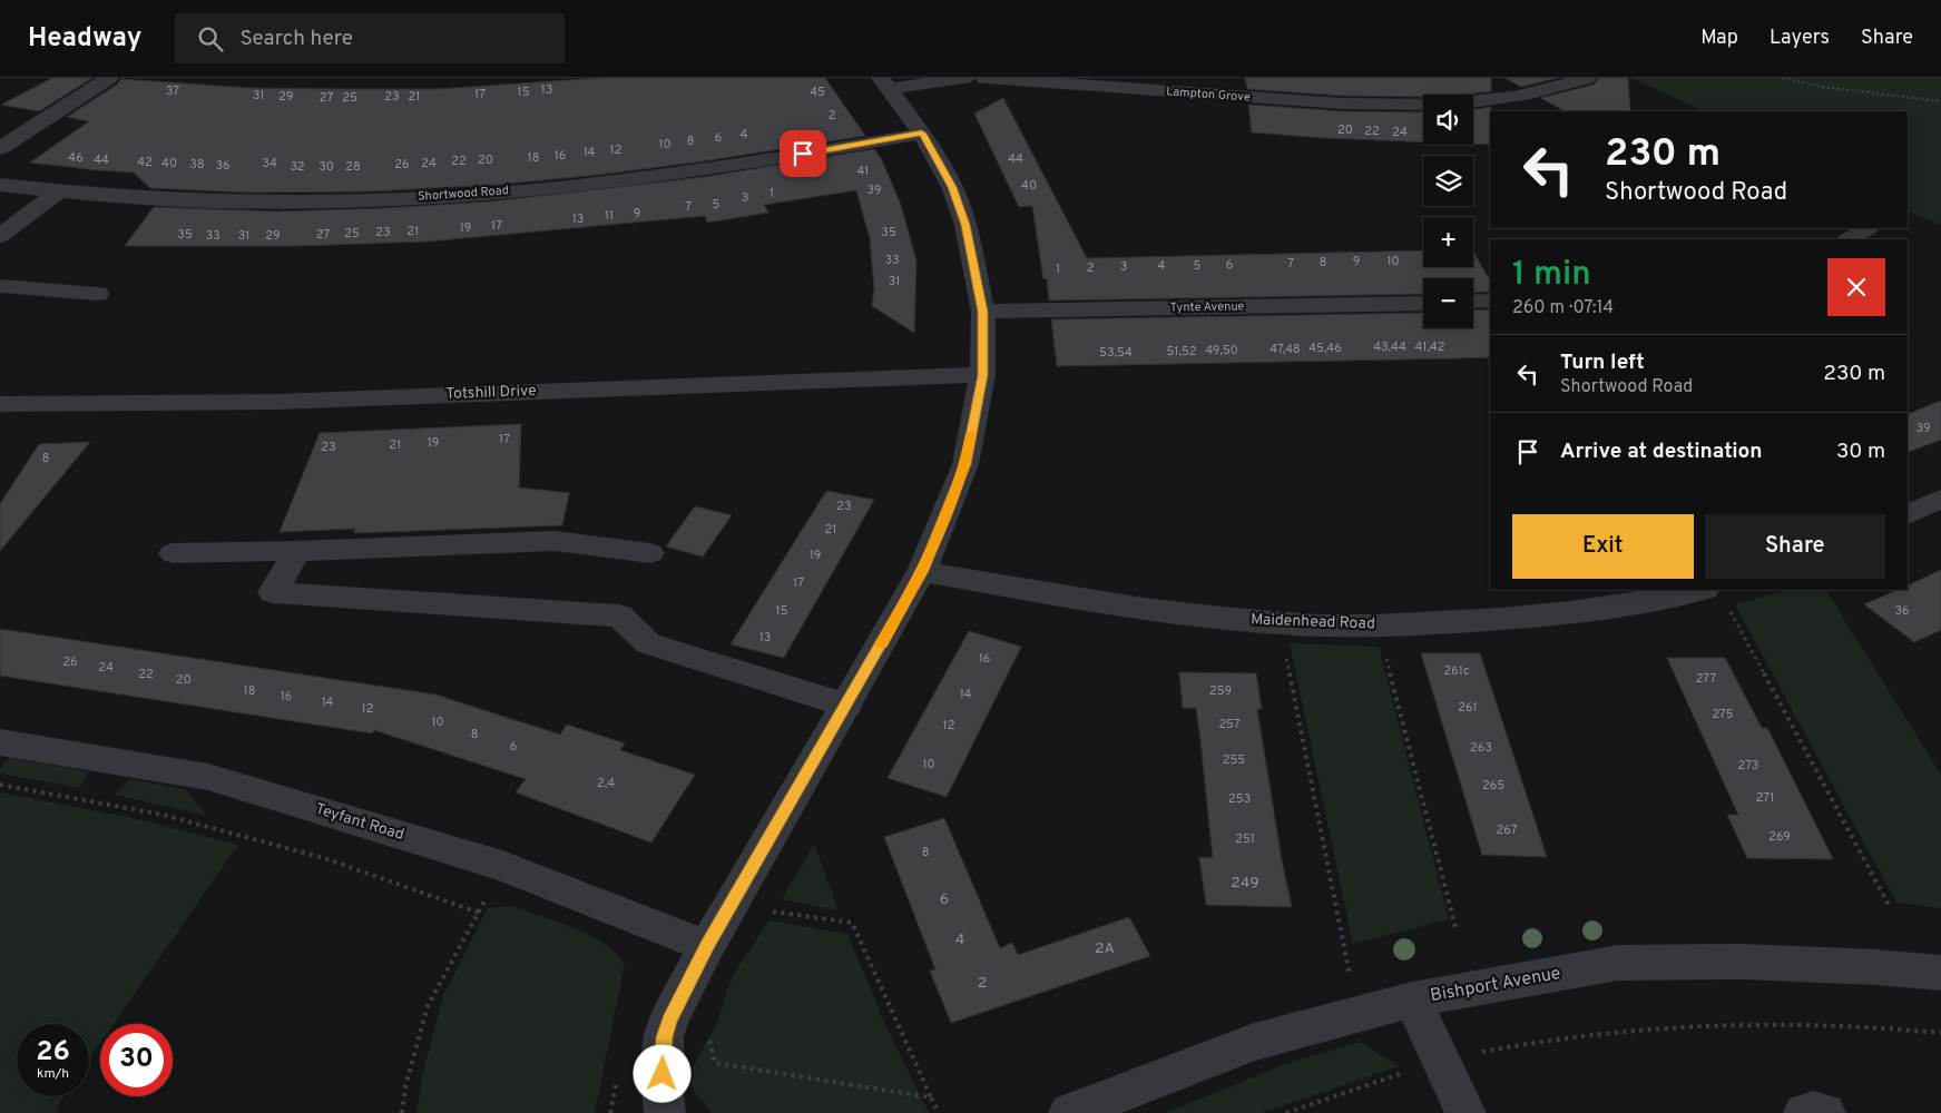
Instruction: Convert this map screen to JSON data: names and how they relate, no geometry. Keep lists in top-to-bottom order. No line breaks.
{"streets":{"street":["Lampton Grove","Shortwood Road","Tynte Avenue","Totshill Drive","Maidenhead Road","Teyfant Road","Bishport Avenue"]},"house_numbers":["13","37","15","45","17","31","29","23","21","27","25","2","20","22","24","4","6","8","10","12","14","16","46","18","44","44","20","22","42","40","34","24","38","26","36","32","30","28","41","40","39","1","3","5","7","9","11","13","17","19","21","23","35","25","35","27","33","31","29","33","9","10","8","7","6","4","5","3","2","1","31","43,44","41,42","45,46","47,48","49,50","51,52","53,54","39","17","19","21","23","8","23","21","19","17","15","36","13","16","26","24","261c","22","277","20","18","259","14","16","14","261","12","275","10","257","12","8","6","263","255","10","273","2,4","265","271","253","267","269","251","8","249","6","4","2A","2"],"page":{"header":"Headway","search":"Search here","nav":["Map","Layers","Share"],"map_buttons":["+","−"],"turn":["230 m","Shortwood Road"],"heading":["1 min","260 m · 07:14"],"list":[{"name":"Turn left","note":"Shortwood Road","value":"230 m"},{"name":"Arrive at destination","value":"30 m"}],"buttons":["Exit","Share"],"speed":"26 km/h","limit":"30"}}
